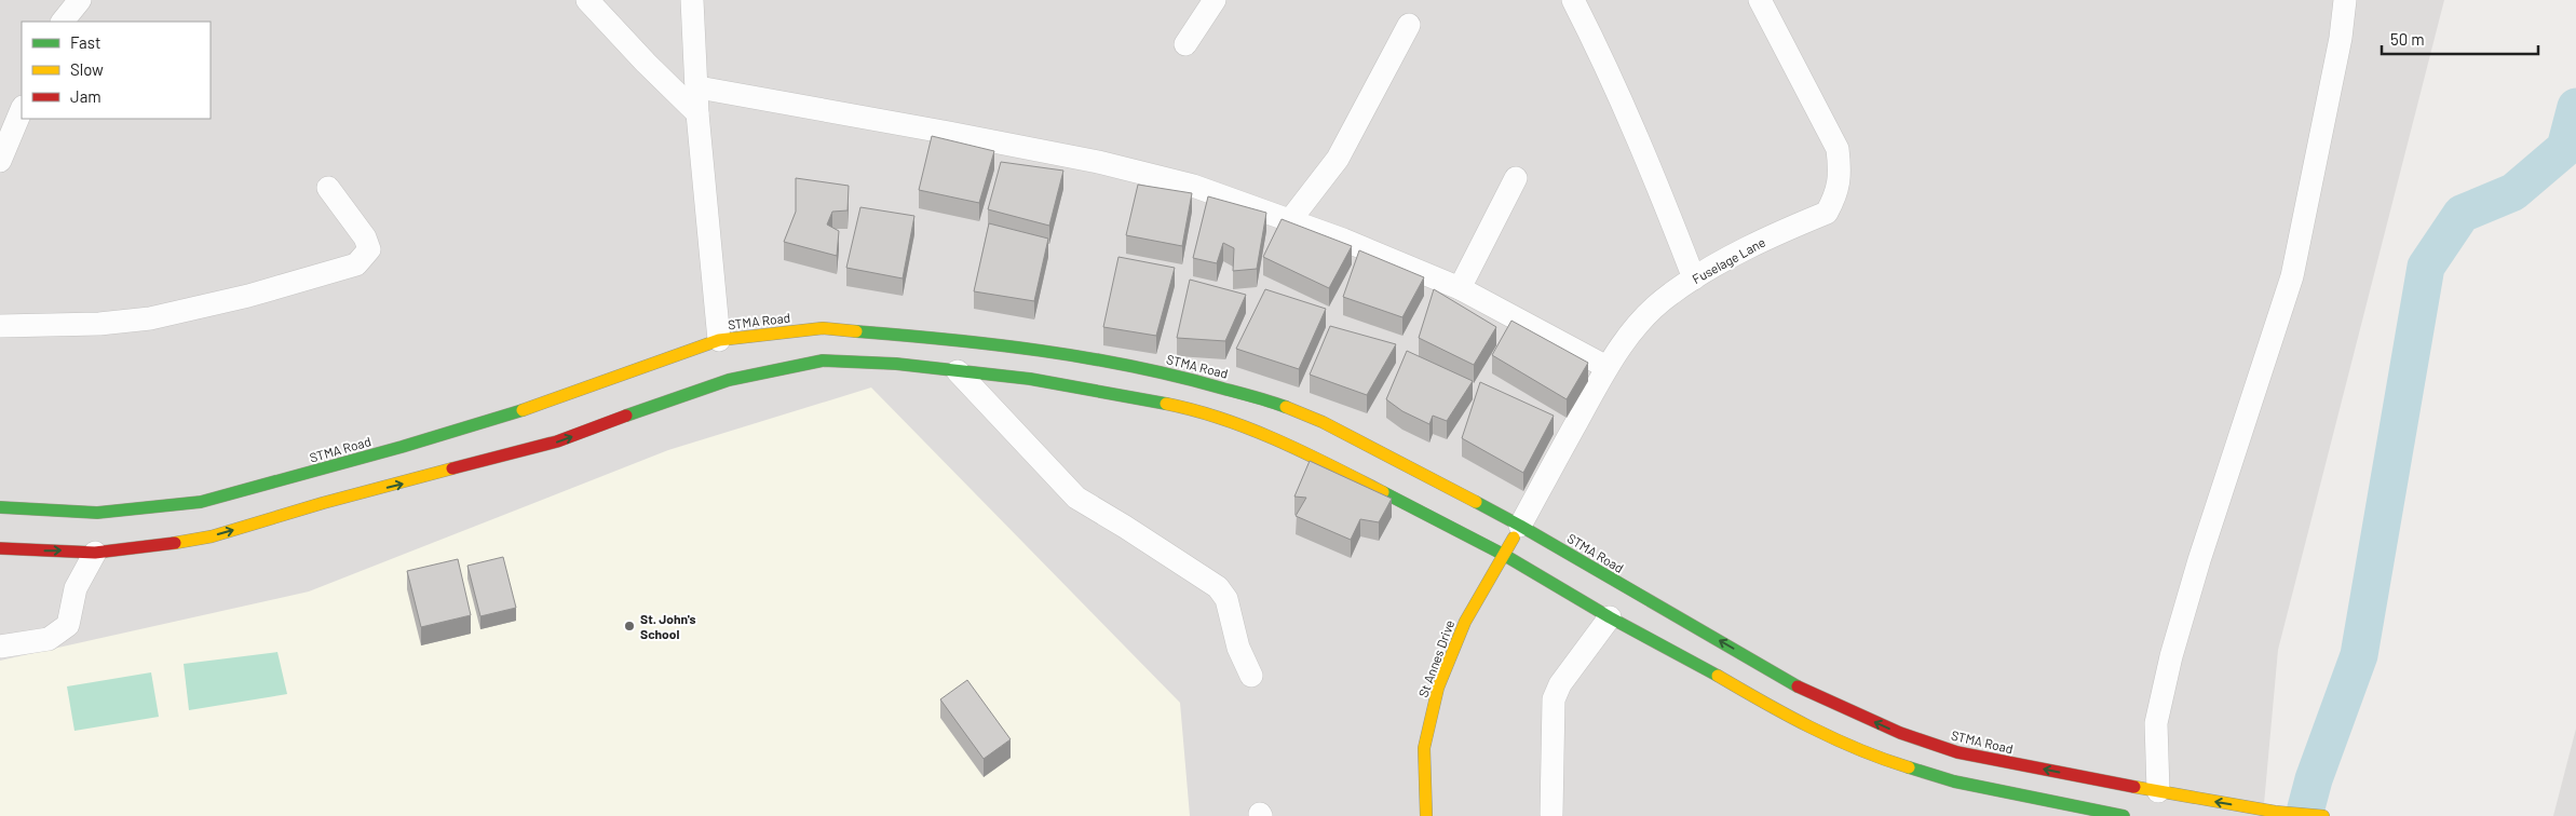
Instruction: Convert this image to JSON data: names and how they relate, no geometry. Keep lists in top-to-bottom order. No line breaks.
{"streets":{"main road":["STMA Road","St Annes Drive"],"street":["Fuselage Lane"]},"crossings":[["Fuselage Lane","STMA Road"],["Fuselage Lane","St Annes Drive"],["STMA Road","St Annes Drive"]],"places":["St. John's School"],"legend":["Fast","Slow","Jam"],"scale_bar":"50 m"}
